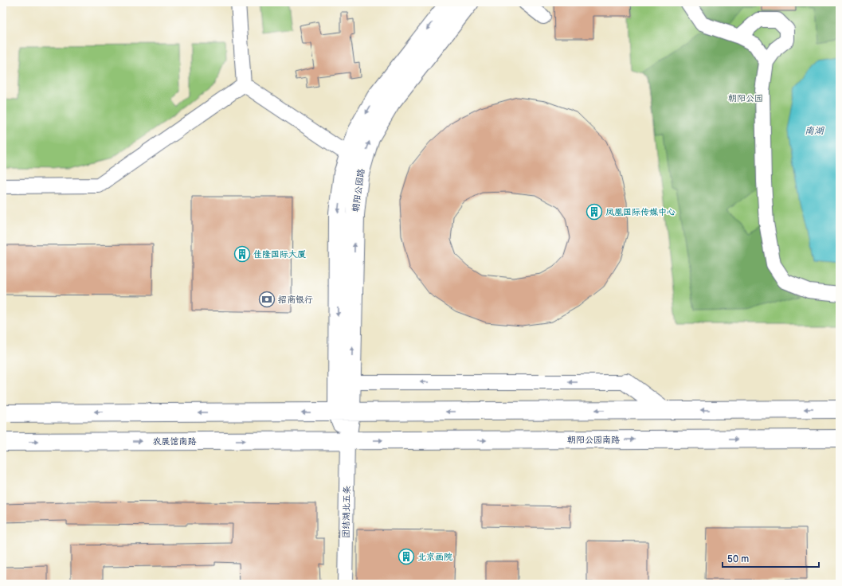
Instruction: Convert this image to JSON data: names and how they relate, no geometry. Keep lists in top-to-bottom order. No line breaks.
{"streets":{"main road":["朝阳公园路","朝阳公园南路","农展馆南路"],"street":["团结湖北五条"]},"crossings":[["朝阳公园南路","农展馆南路"],["朝阳公园南路","团结湖北五条"],["农展馆南路","团结湖北五条"]],"water":["南湖"],"parks":["朝阳公园"],"places":{"building":["凤凰国际传媒中心","佳隆国际大厦","北京画院"],"bank":["招商银行"]},"scale_bar":"50 m"}
